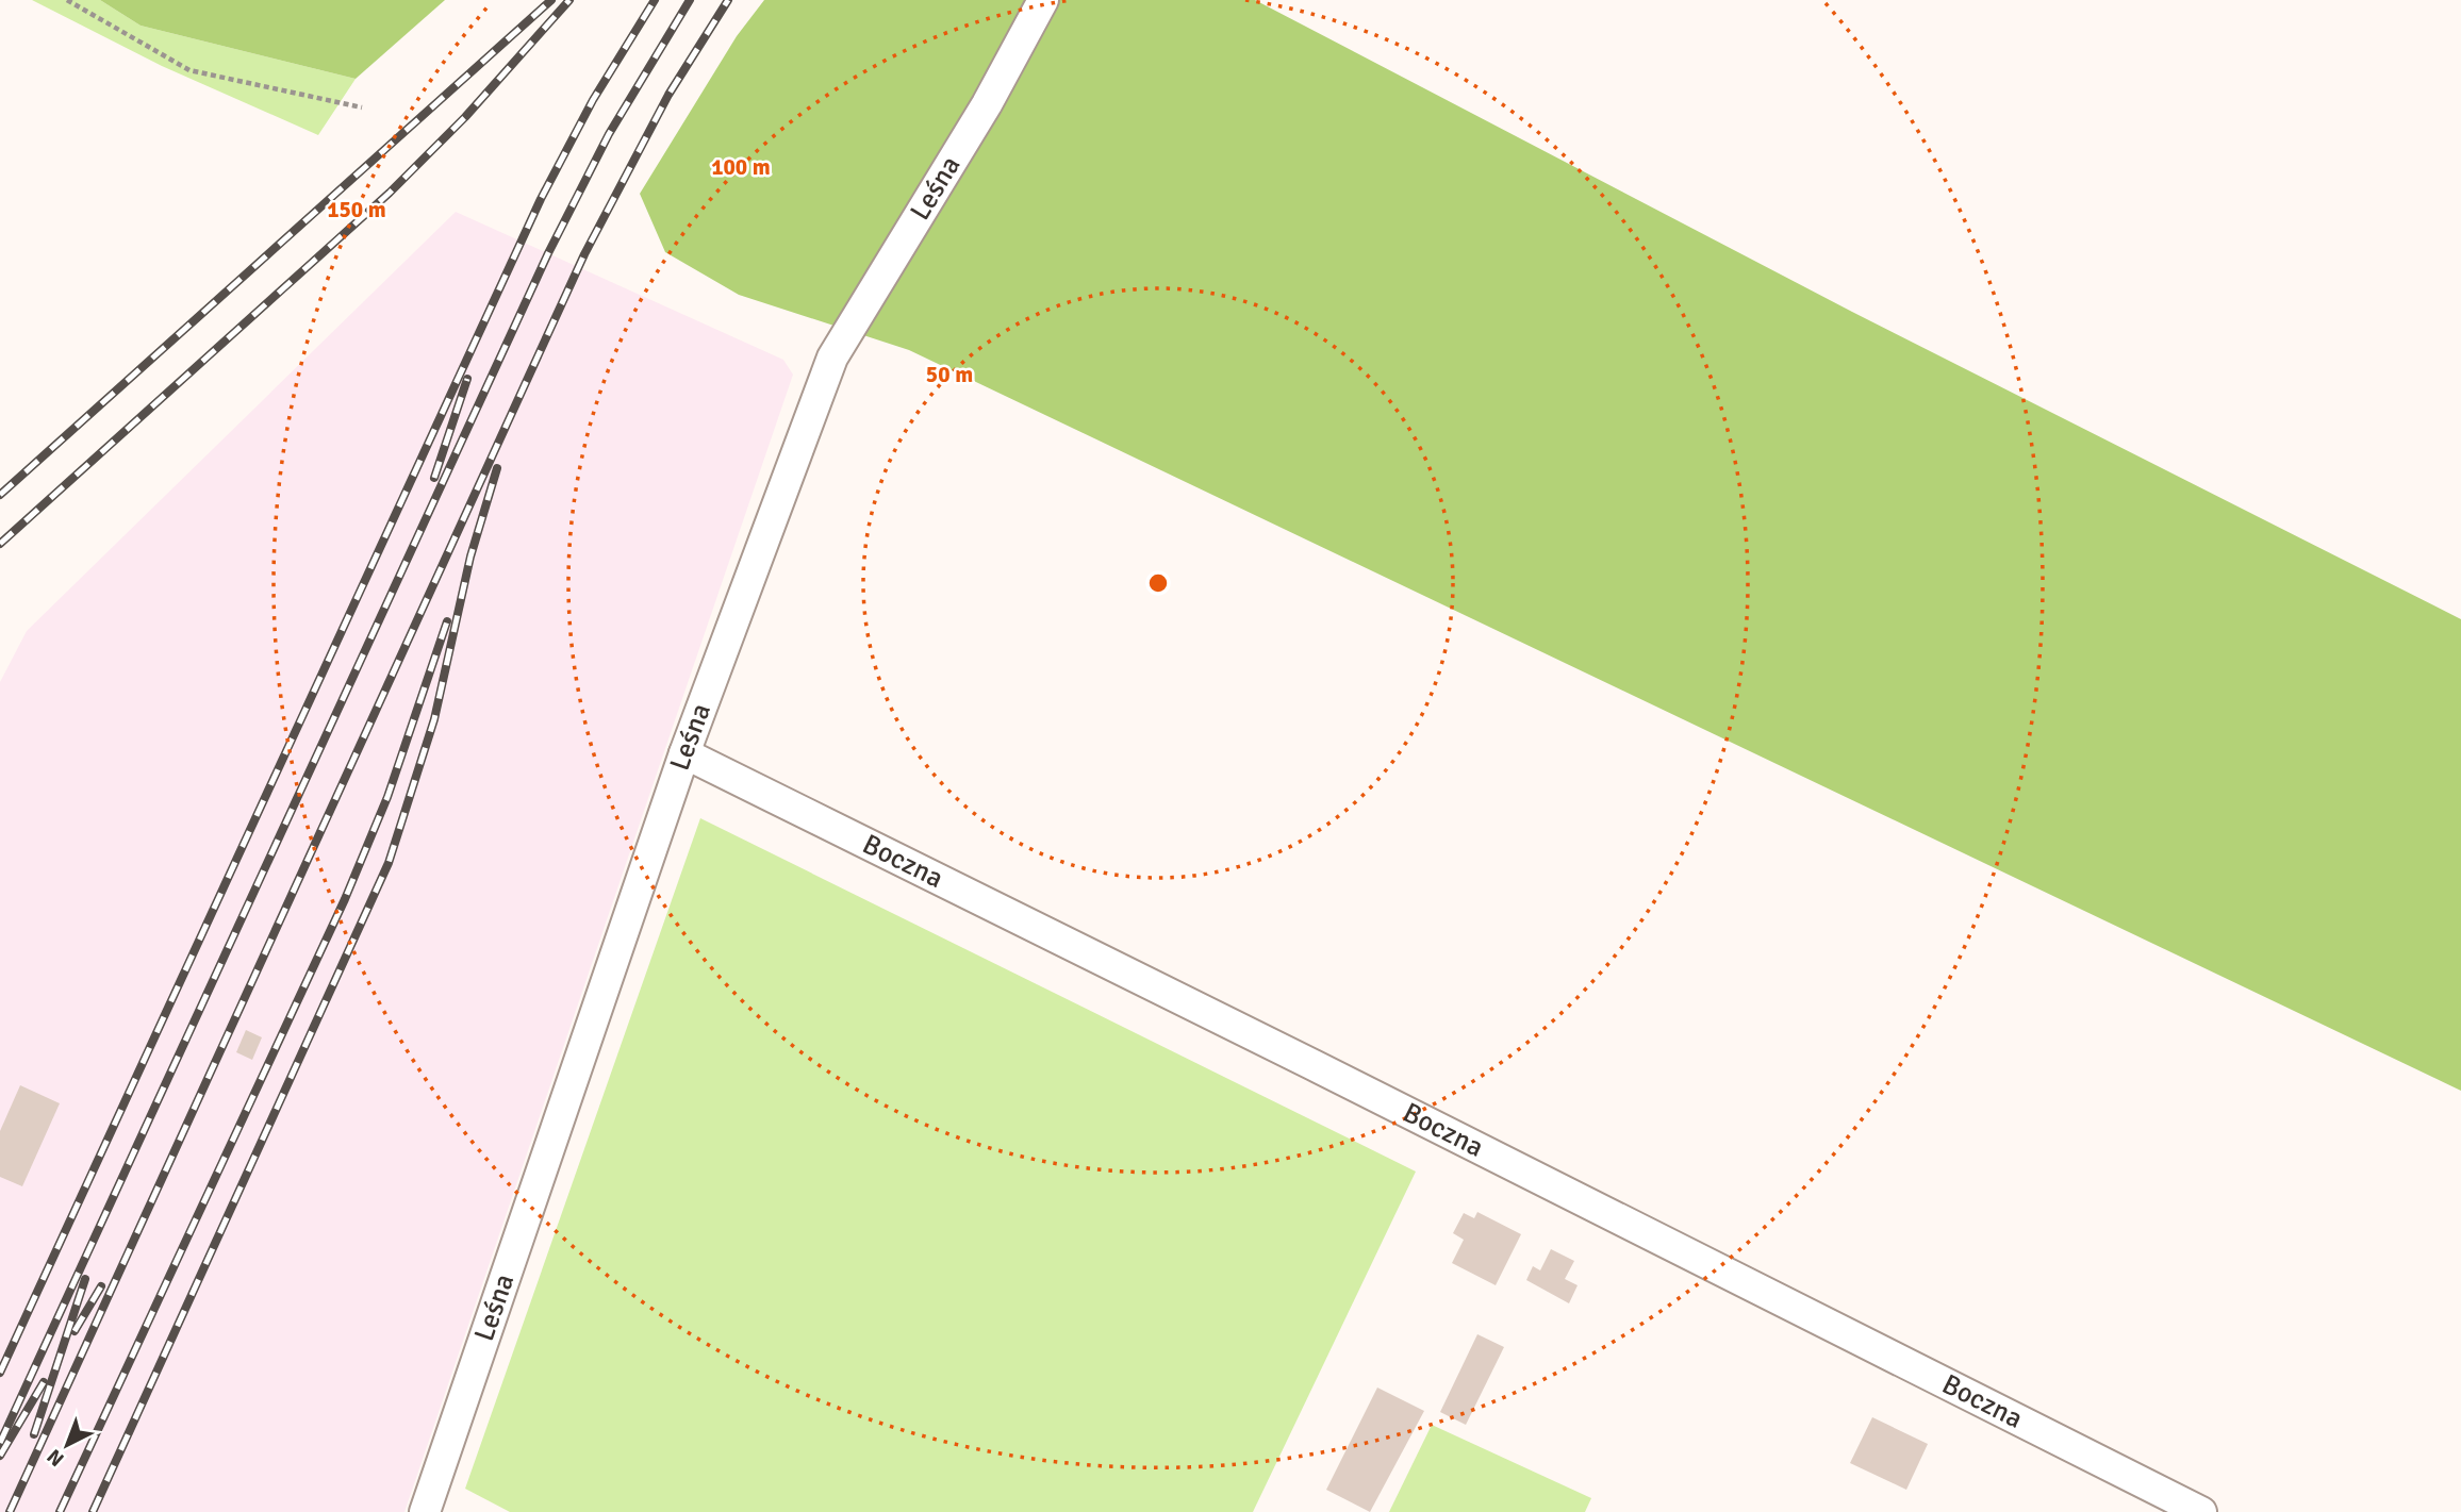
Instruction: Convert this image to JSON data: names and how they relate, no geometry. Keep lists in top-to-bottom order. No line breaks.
{"streets":{"street":["Leśna","Boczna"]},"crossings":[["Leśna","Boczna"]],"north":"bottom left","rings":["100 m","150 m","50 m"]}
